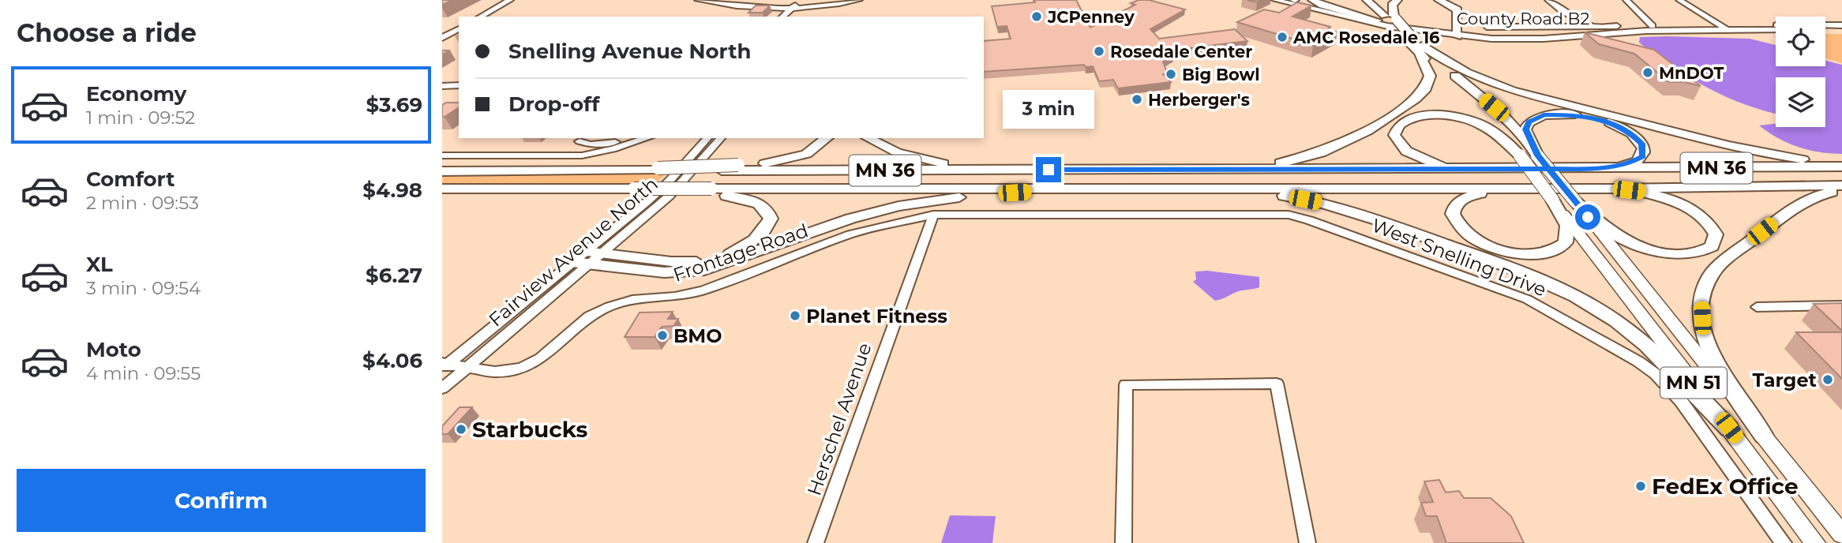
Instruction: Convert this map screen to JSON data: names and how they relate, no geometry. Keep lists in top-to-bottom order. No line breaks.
{"streets":{"highway":["MN 36","MN 51"],"street":["County Road B2","Fairview Avenue North","Frontage Road","West Snelling Drive","Herschel Avenue"]},"crossings":[["County Road B2","MN 51"],["Fairview Avenue North","Frontage Road"],["Frontage Road","West Snelling Drive"],["Frontage Road","Herschel Avenue"]],"places":["JCPenney","AMC Rosedale 16","Rosedale Center","MnDOT","Big Bowl","Herberger's","Planet Fitness","BMO","Target","Starbucks","FedEx Office"],"page":{"heading":"Choose a ride","banner":["Snelling Avenue North","Drop-off"],"list":[{"name":"Economy","note":"1 min · 09:52","value":"$3.69"},{"name":"Comfort","note":"2 min · 09:53","value":"$4.98"},{"name":"XL","note":"3 min · 09:54","value":"$6.27"},{"name":"Moto","note":"4 min · 09:55","value":"$4.06"}],"bubble":"3 min","buttons":"Confirm"}}
